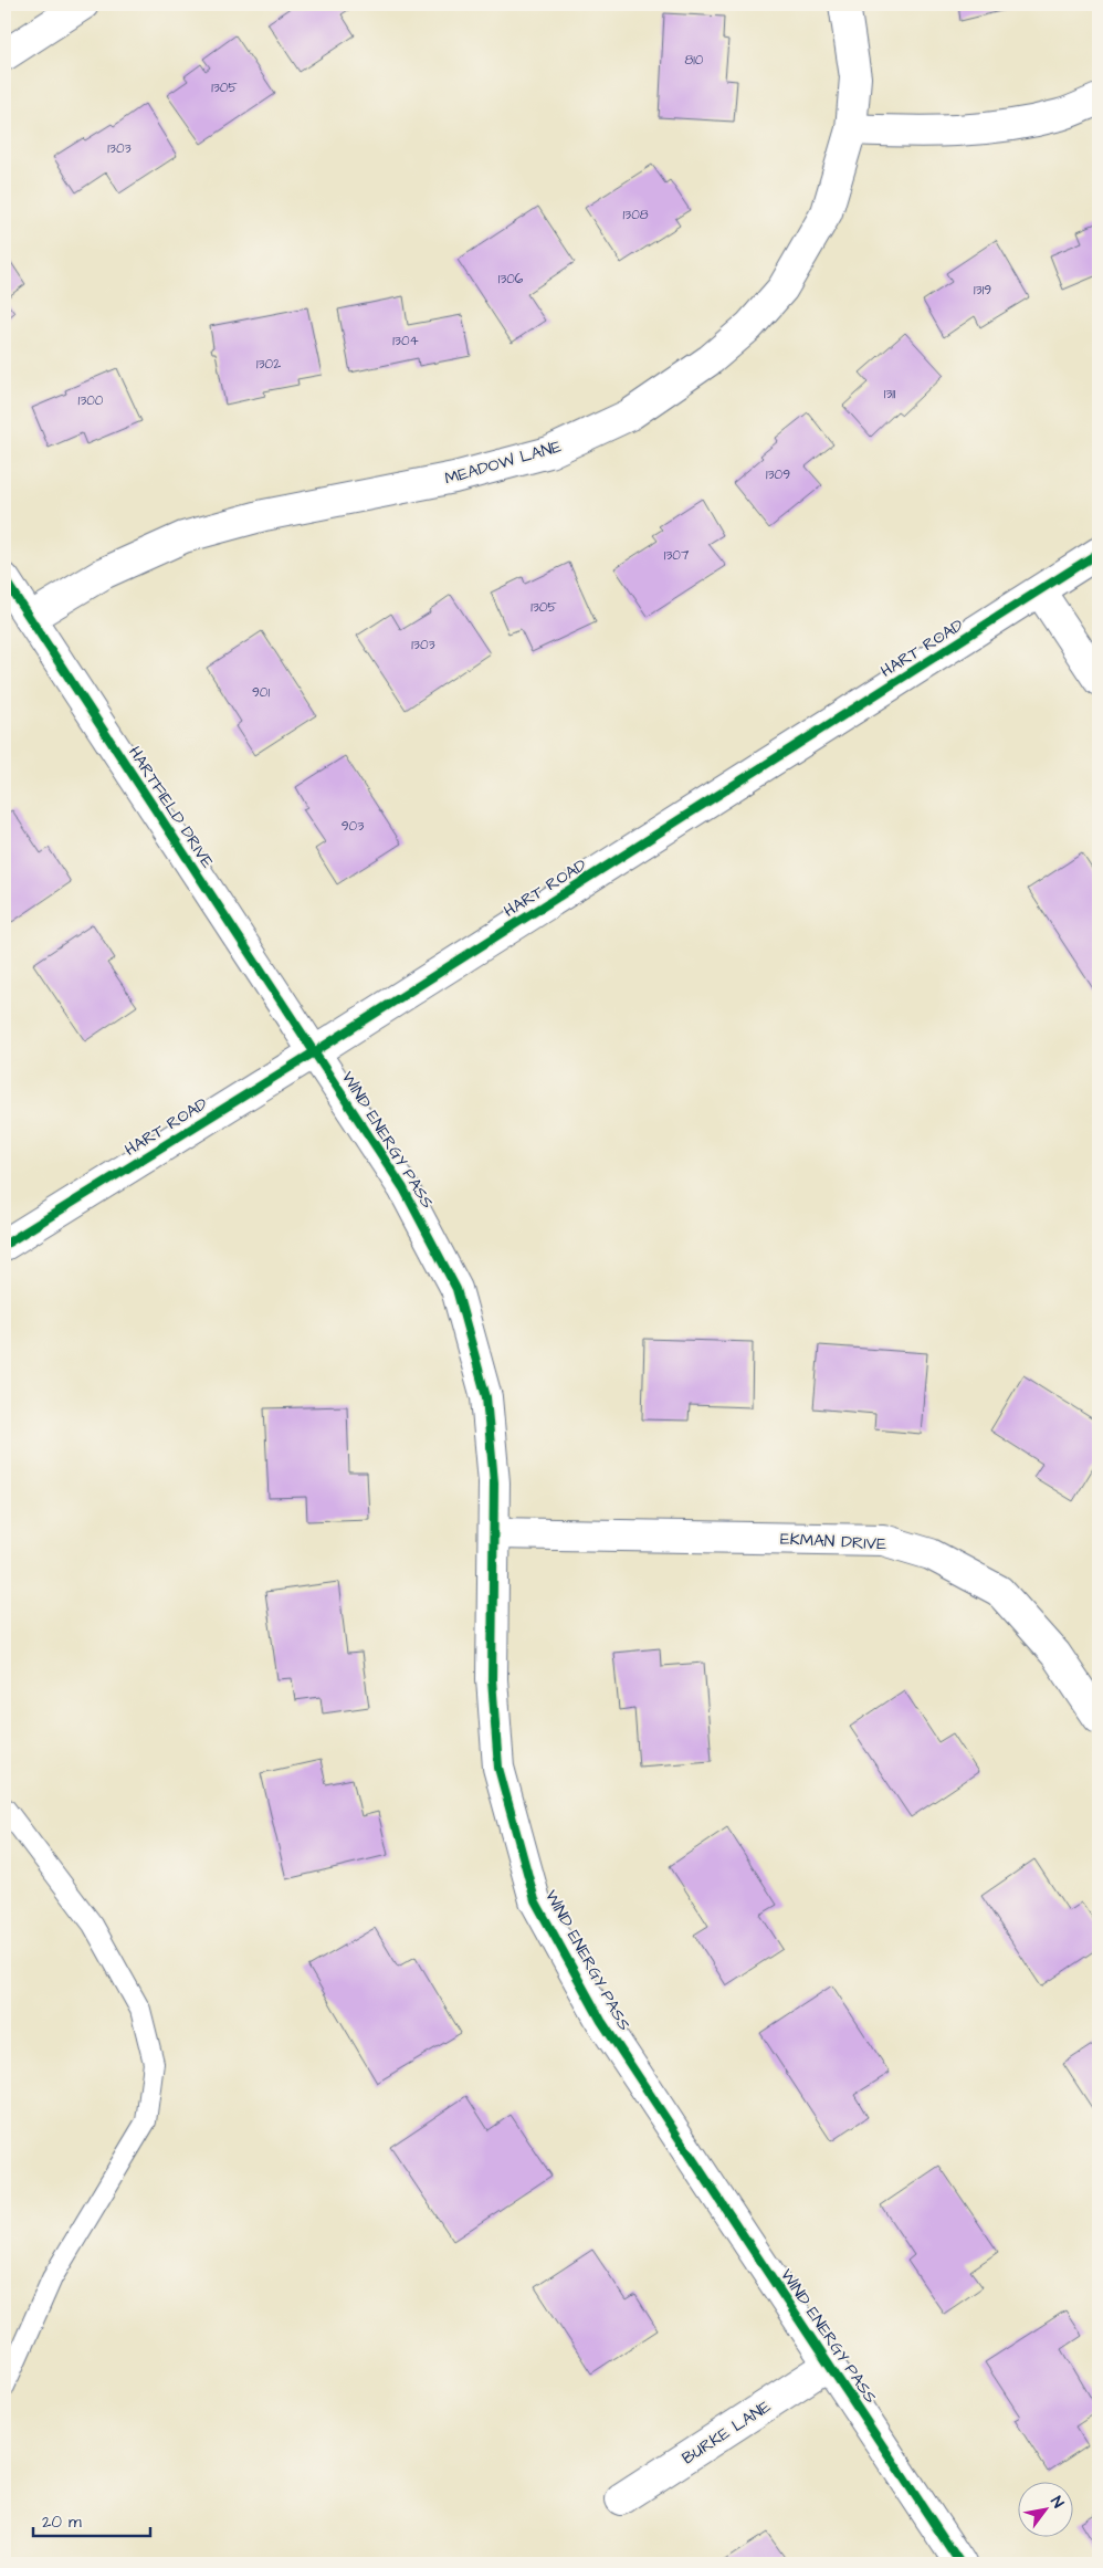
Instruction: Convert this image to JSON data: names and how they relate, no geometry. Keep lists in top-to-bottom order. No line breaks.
{"streets":{"street":["MEADOW LANE","HART ROAD","HARTFIELD DRIVE","WIND ENERGY PASS","EKMAN DRIVE","BURKE LANE"]},"crossings":[["MEADOW LANE","HARTFIELD DRIVE"],["HART ROAD","HARTFIELD DRIVE"],["HART ROAD","WIND ENERGY PASS"],["HARTFIELD DRIVE","WIND ENERGY PASS"],["WIND ENERGY PASS","EKMAN DRIVE"],["WIND ENERGY PASS","BURKE LANE"]],"house_numbers":["810","1305","1303","1308","1306","1319","1304","1302","1311","1300","1309","1307","1305","1303","901","903"],"scale_bar":"20 m","north":"top right"}
